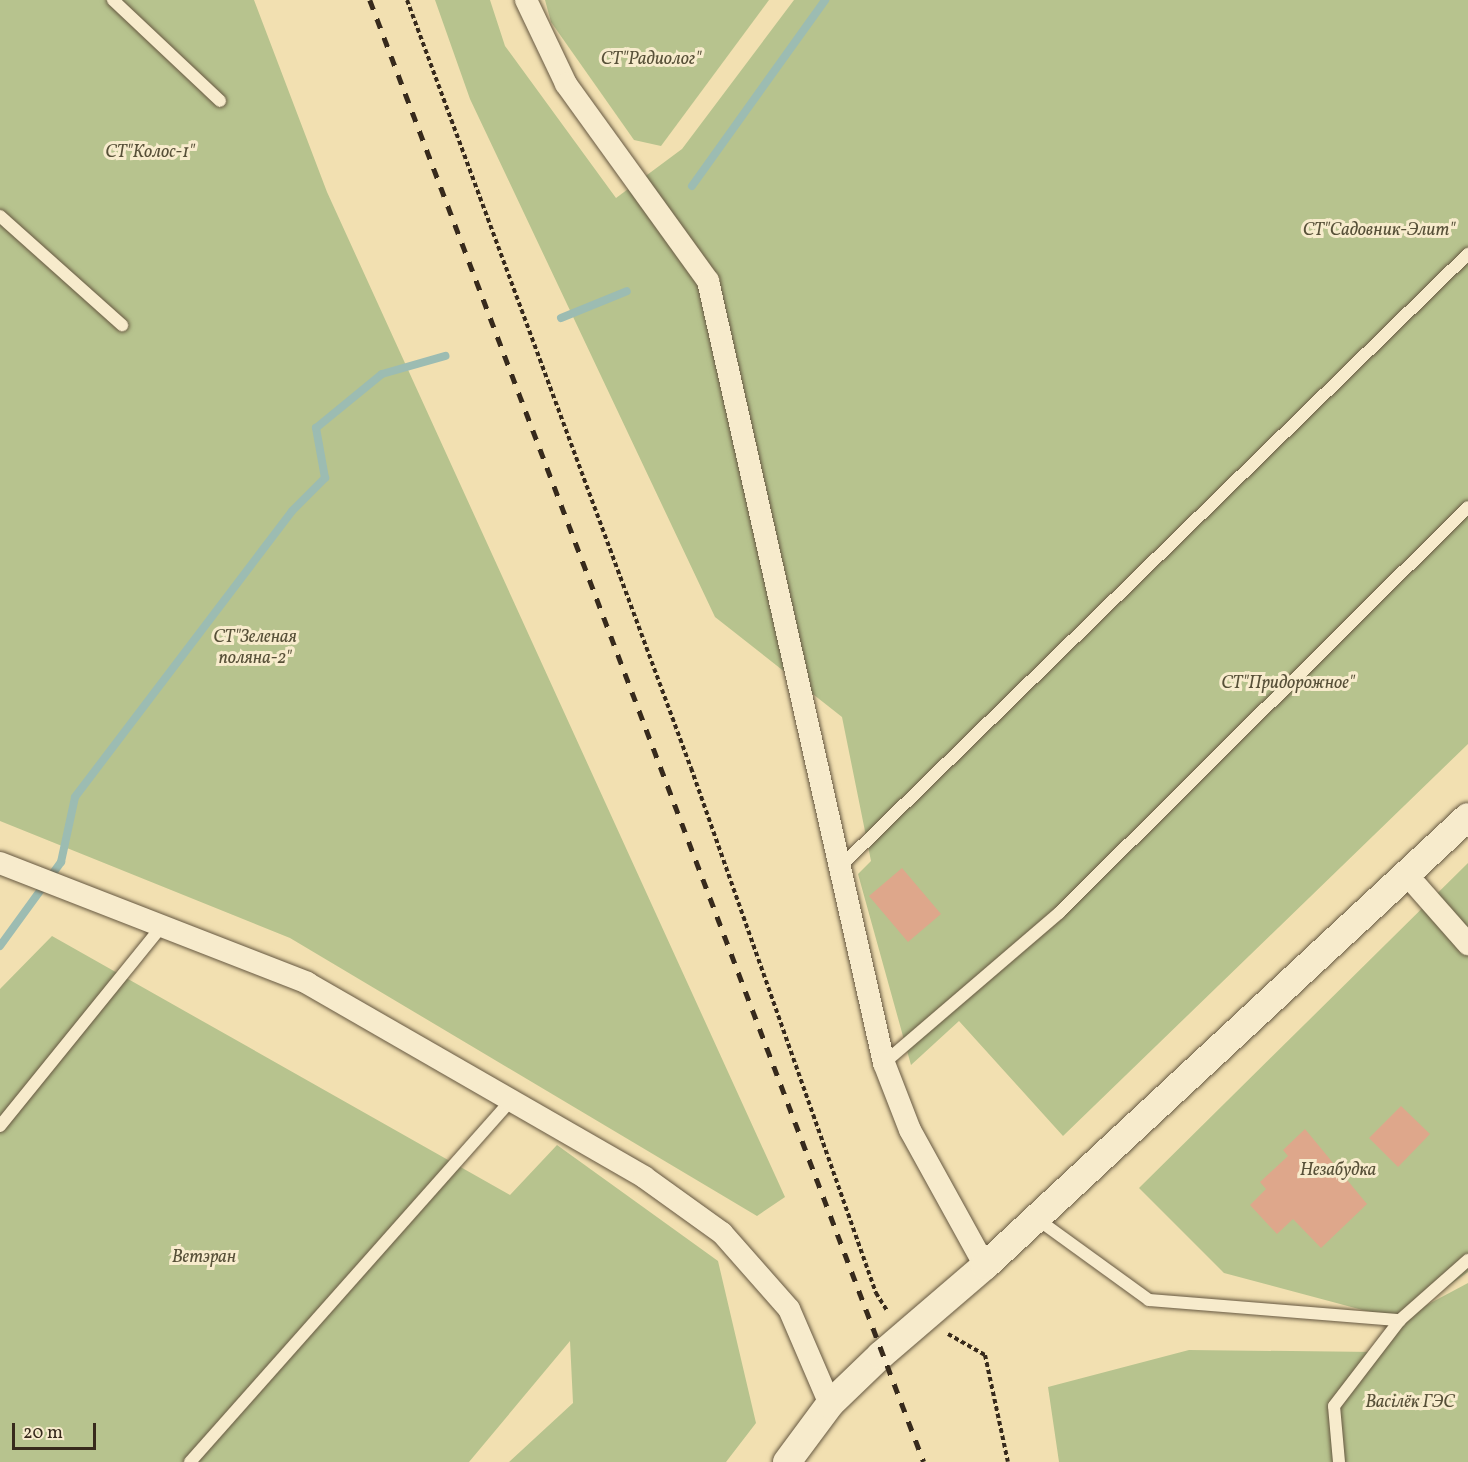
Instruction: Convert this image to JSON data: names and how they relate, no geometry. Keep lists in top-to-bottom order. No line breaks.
{"parks":["СТ\"Радиолог\"","СТ\"Колос-1\"","СТ\"Садовник-Элит\"","СТ\"Зеленая поляна-2\"","СТ\"Придорожное\"","Незабудка","Ветэран","Васілёк ГЭС"],"scale_bar":"20 m"}
